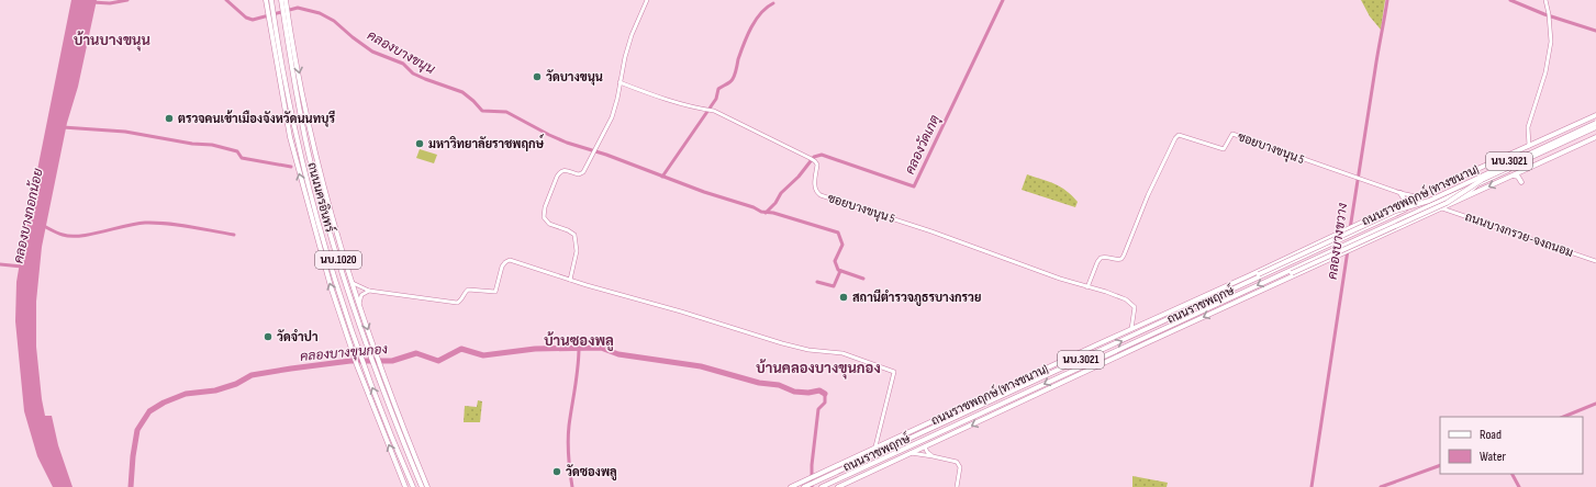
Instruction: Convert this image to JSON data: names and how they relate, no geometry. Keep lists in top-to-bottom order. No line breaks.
{"streets":{"main road":["นบ.3021","ถนนราชพฤกษ์ (ทางขนาน)","ถนนนครอินทร์","นบ.1020","ถนนราชพฤกษ์"],"street":["ซอยบางขนุน 5","ถนนบางกรวย-จงถนอม"]},"crossings":[["ซอยบางขนุน 5","ถนนราชพฤกษ์ (ทางขนาน)"],["ถนนราชพฤกษ์ (ทางขนาน)","ถนนบางกรวย-จงถนอม"]],"districts":["บ้านบางขนุน","บ้านซองพลู","บ้านคลองบางขุนกอง"],"water":["คลองบางขนุน","คลองวัดเกตุ","คลองบางกอกน้อย","คลองบางขวาง","คลองบางขุนกอง"],"places":["วัดบางขนุน","ตรวจคนเข้าเมืองจังหวัดนนทบุรี","มหาวิทยาลัยราชพฤกษ์","สถานีตำรวจภูธรบางกรวย","วัดจําปา","วัดซองพลู"],"legend":["Road","Water"]}
